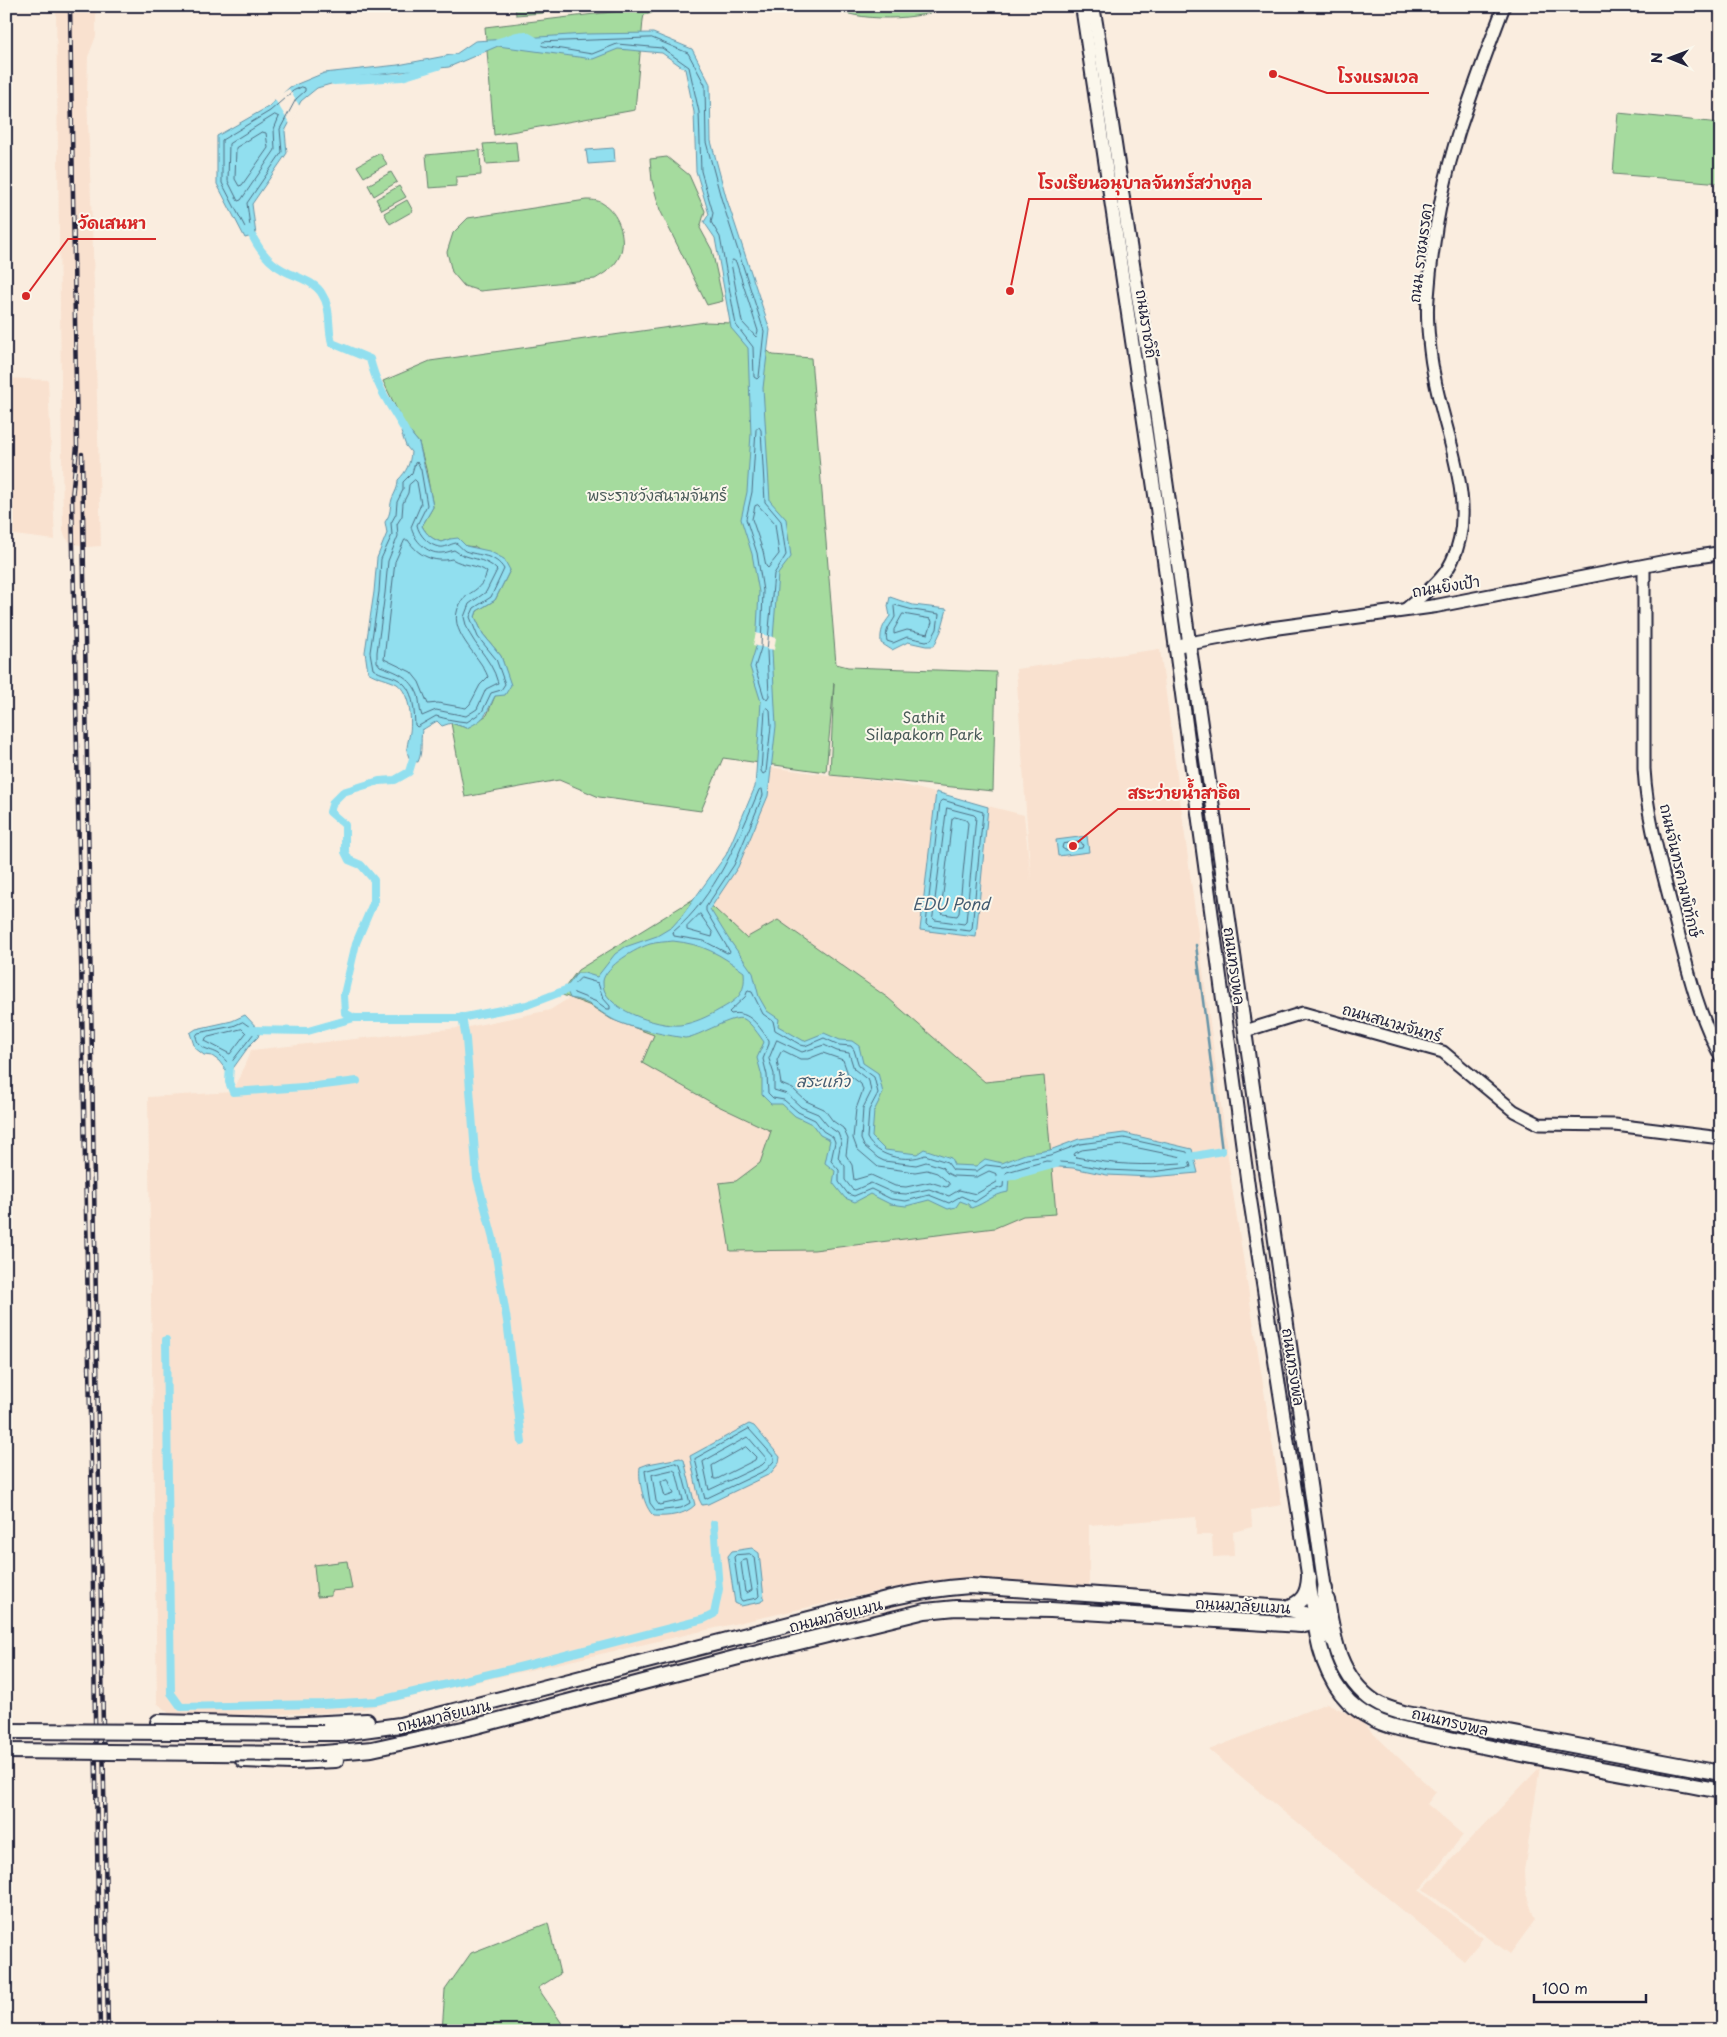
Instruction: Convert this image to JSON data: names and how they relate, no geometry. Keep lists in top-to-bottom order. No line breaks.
{"streets":{"highway":["ถนนทรงพล","ถนนมาลัยแมน"],"main road":["ถนนราชวิถี","ถนนยิงเป้า"],"street":["ถนน ราชมรรคา","ถนนจันทรคามพิทักษ์","ถนนสนามจันทร์"]},"crossings":[["ถนน ราชมรรคา","ถนนยิงเป้า"],["ถนนราชวิถี","ถนนยิงเป้า"],["ถนนราชวิถี","ถนนทรงพล"],["ถนนยิงเป้า","ถนนจันทรคามพิทักษ์"],["ถนนยิงเป้า","ถนนทรงพล"],["ถนนทรงพล","ถนนสนามจันทร์"],["ถนนทรงพล","ถนนมาลัยแมน"]],"water":["EDU Pond","สระแก้ว"],"parks":["พระราชวังสนามจันทร์","Sathit Silapakorn Park"],"places":["โรงแรมเวล","โรงเรียนอนุบาลจันทร์สว่างกูล","วัดเสนหา","สระว่ายนำ้สาธิต"],"scale_bar":"100 m","north":"left"}
